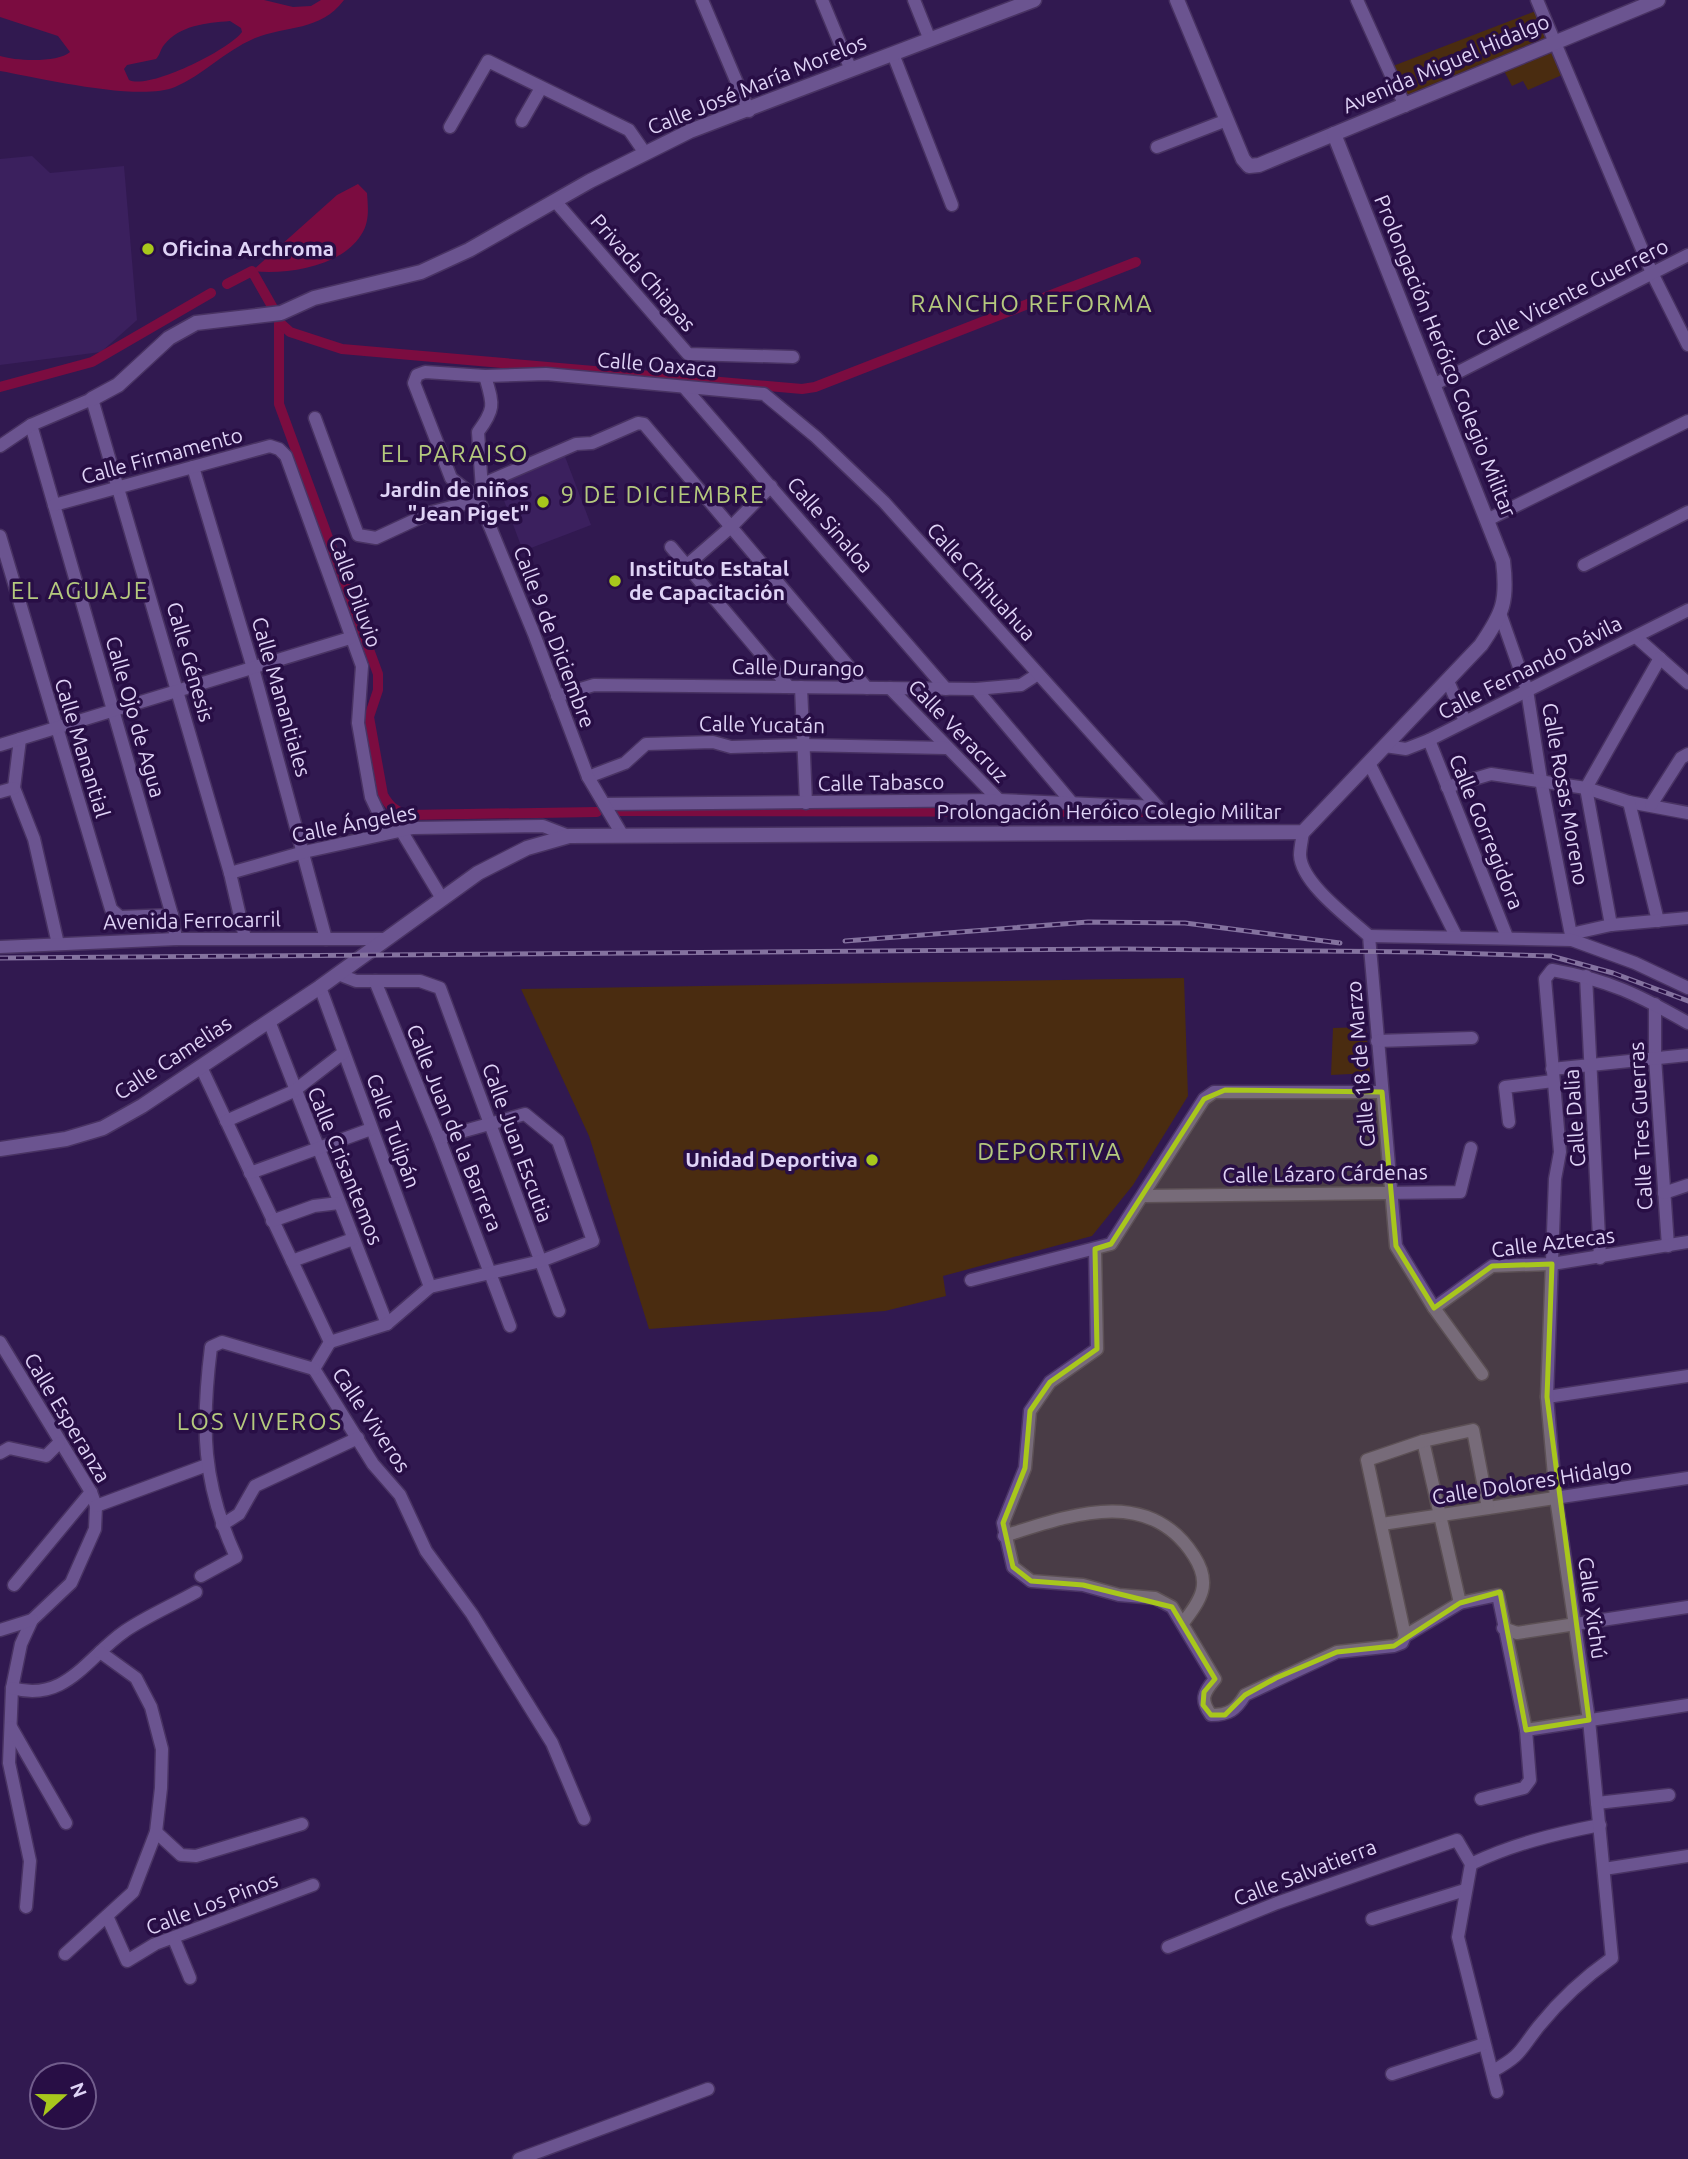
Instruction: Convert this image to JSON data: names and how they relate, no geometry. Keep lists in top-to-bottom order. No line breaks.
{"streets":{"street":["Avenida Miguel Hidalgo","Calle José María Morelos","Privada Chiapas","Calle Vicente Guerrero","Prolongación Heróico Colegio Militar","Calle Oaxaca","Calle Firmamento","Calle Sinaloa","Calle Chihuahua","Calle Diluvio","Calle 9 de Diciembre","Calle Génesis","Calle Durango","Calle Fernando Dávila","Calle Manantiales","Calle Ojo de Agua","Calle Yucatán","Calle Veracruz","Calle Manantial","Calle Tabasco","Calle Rosas Moreno","Calle Ángeles","Calle Gorregidora","Avenida Ferrocarril","Calle Camelias","Calle 18 de Marzo","Calle Dalia","Calle Tres Guerras","Calle Juan de la Barrera","Calle Tulipán","Calle Juan Escutia","Calle Crisantemos","Calle Lázaro Cárdenas","Calle Aztecas","Calle Esperanza","Calle Viveros","Calle Dolores Hidalgo","Calle Xichú","Calle Salvatierra","Calle Los Pinos"]},"crossings":[["Avenida Miguel Hidalgo","Prolongación Heróico Colegio Militar"],["Calle José María Morelos","Privada Chiapas"],["Calle José María Morelos","Calle Génesis"],["Calle Vicente Guerrero","Prolongación Heróico Colegio Militar"],["Prolongación Heróico Colegio Militar","Calle Fernando Dávila"],["Prolongación Heróico Colegio Militar","Calle Rosas Moreno"],["Prolongación Heróico Colegio Militar","Calle Ángeles"],["Prolongación Heróico Colegio Militar","Avenida Ferrocarril"],["Prolongación Heróico Colegio Militar","Calle Camelias"],["Calle Oaxaca","Calle Sinaloa"],["Calle Oaxaca","Calle Chihuahua"],["Calle Oaxaca","Calle 9 de Diciembre"],["Calle Firmamento","Calle Diluvio"],["Calle Firmamento","Calle Génesis"],["Calle Firmamento","Calle Manantiales"],["Calle Firmamento","Calle Ojo de Agua"],["Calle Sinaloa","Calle Durango"],["Calle Chihuahua","Calle Durango"],["Calle Chihuahua","Calle Tabasco"],["Calle Diluvio","Calle Ángeles"],["Calle 9 de Diciembre","Calle Durango"],["Calle 9 de Diciembre","Calle Yucatán"],["Calle 9 de Diciembre","Calle Tabasco"],["Calle Génesis","Calle Ángeles"],["Calle Génesis","Avenida Ferrocarril"],["Calle Durango","Calle Veracruz"],["Calle Fernando Dávila","Calle Rosas Moreno"],["Calle Fernando Dávila","Calle Gorregidora"],["Calle Manantiales","Calle Ángeles"],["Calle Manantiales","Avenida Ferrocarril"],["Calle Ojo de Agua","Calle Manantial"],["Calle Ojo de Agua","Avenida Ferrocarril"],["Calle Yucatán","Calle Veracruz"],["Calle Veracruz","Calle Tabasco"],["Calle Camelias","Calle Tulipán"],["Calle Camelias","Calle Crisantemos"],["Calle Camelias","Calle Viveros"],["Calle 18 de Marzo","Calle Lázaro Cárdenas"],["Calle 18 de Marzo","Calle Aztecas"],["Calle Dalia","Calle Aztecas"],["Calle Dalia","Calle Xichú"],["Calle Tres Guerras","Calle Aztecas"],["Calle Juan de la Barrera","Calle Juan Escutia"],["Calle Aztecas","Calle Xichú"],["Calle Dolores Hidalgo","Calle Xichú"]],"districts":["RANCHO REFORMA","EL PARAISO","9 DE DICIEMBRE","EL AGUAJE","DEPORTIVA","LOS VIVEROS"],"places":["Oficina Archroma","Jardin de niños \"Jean Piget\"","Instituto Estatal de Capacitación","Unidad Deportiva"],"north":"right"}
